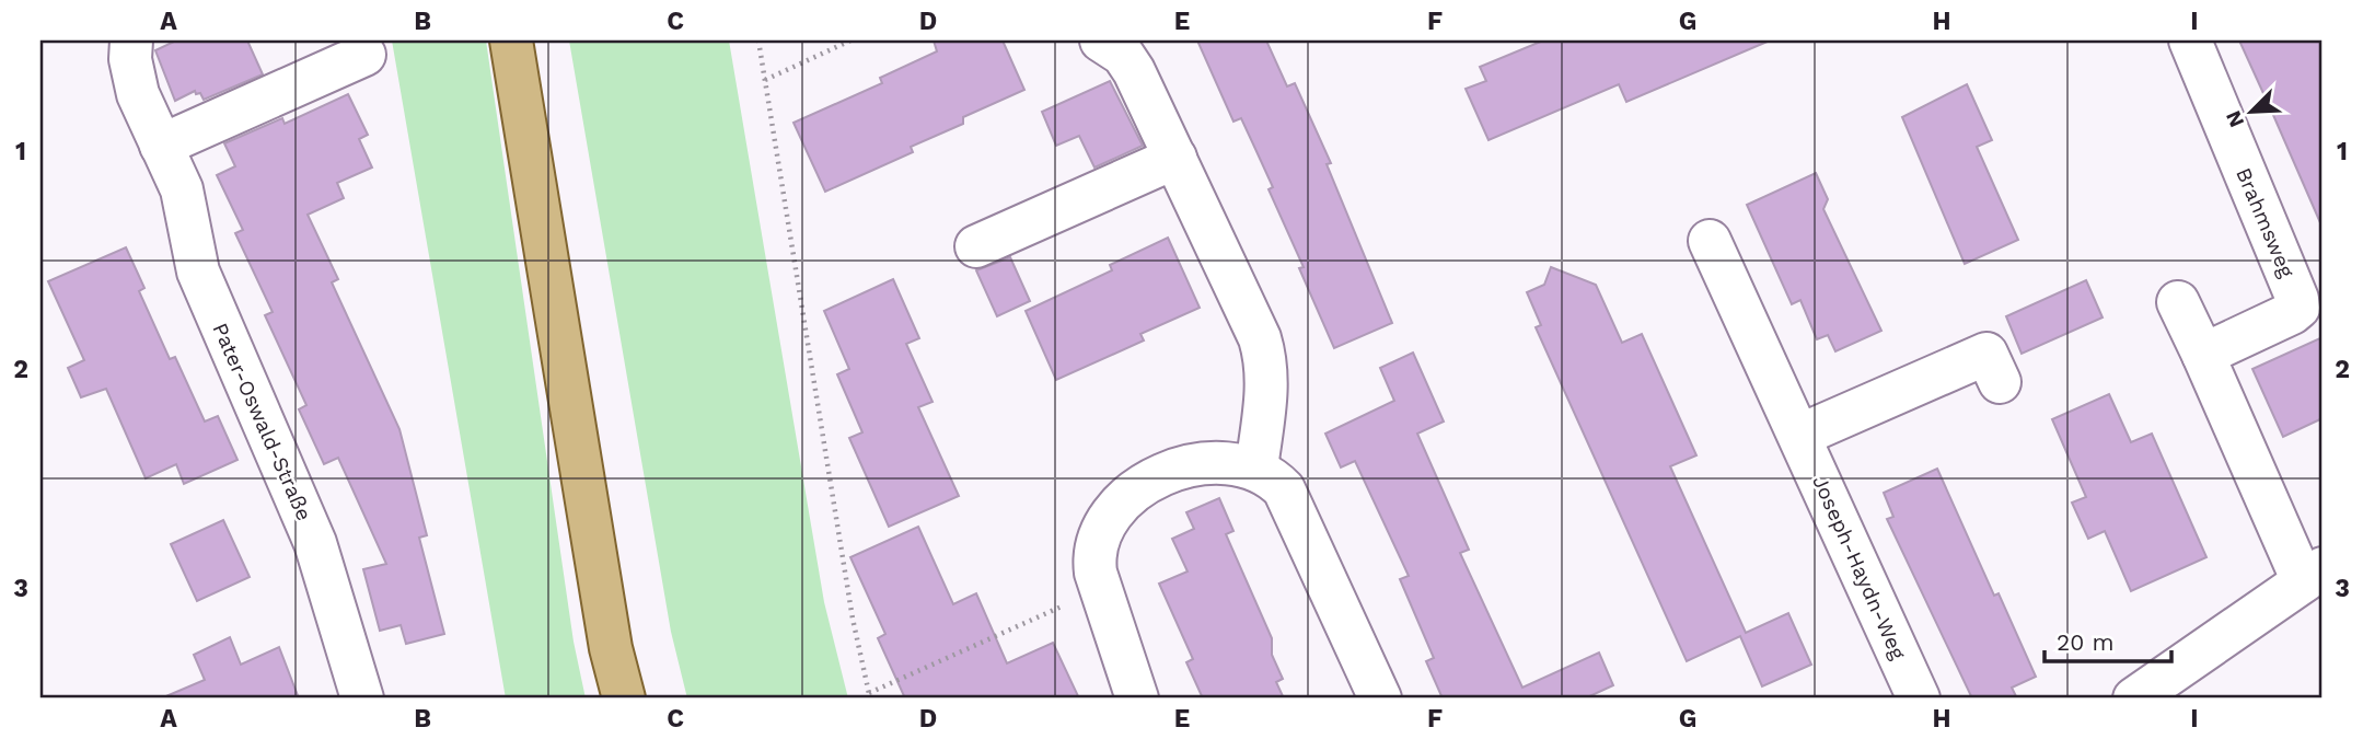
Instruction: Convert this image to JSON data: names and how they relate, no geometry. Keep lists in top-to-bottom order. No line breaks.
{"streets":{"street":["Brahmsweg","Pater-Oswald-Straße","Joseph-Haydn-Weg"]},"scale_bar":"20 m","north":"bottom left","grid":{"columns":["A","B","C","D","E","F","G","H","I"],"rows":["1","2","3"]}}
